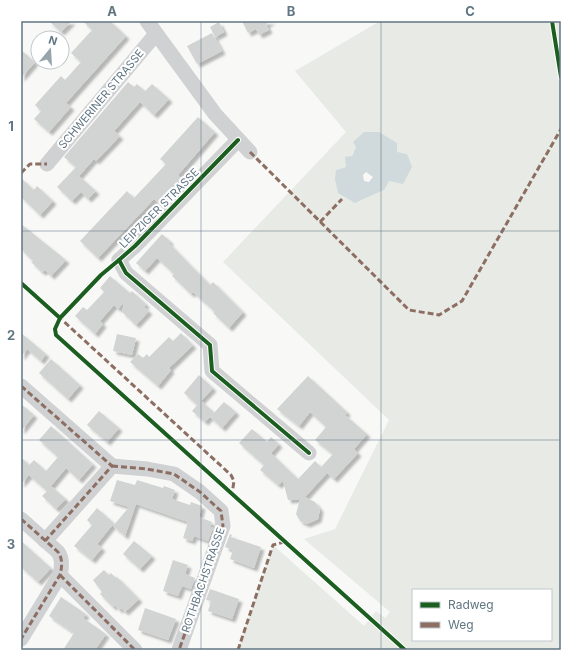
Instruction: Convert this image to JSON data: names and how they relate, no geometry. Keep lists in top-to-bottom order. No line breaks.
{"streets":{"street":["SCHWERINER STRASSE","LEIPZIGER STRASSE","ROTHBACHSTRASSE"]},"legend":["Radweg","Weg"],"north":"top","grid":{"columns":["A","B","C"],"rows":["1","2","3"]}}
